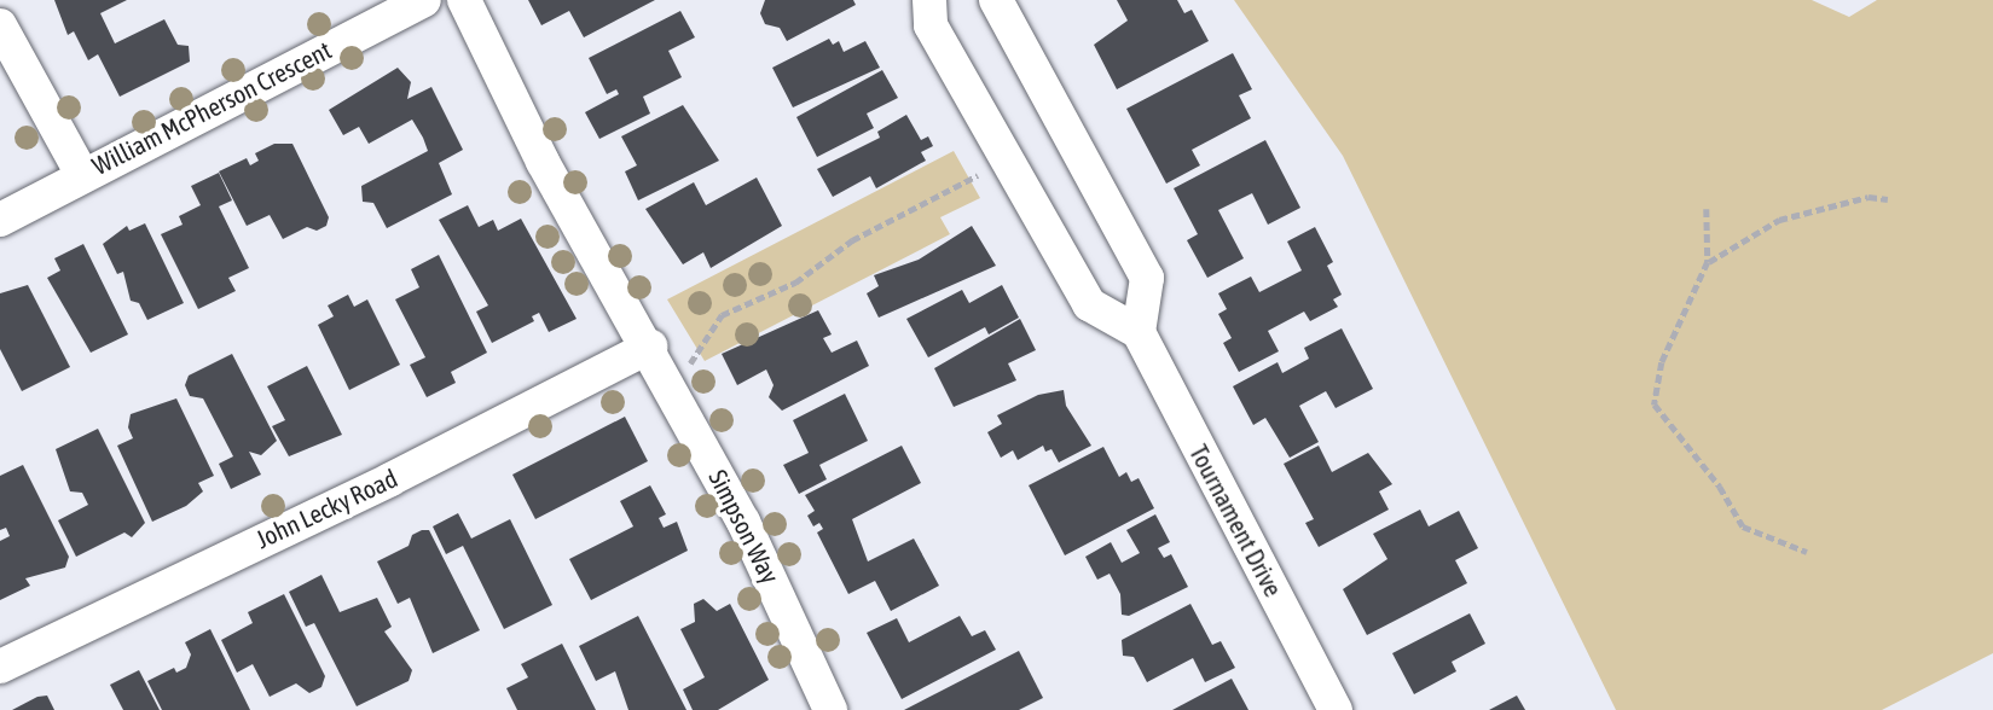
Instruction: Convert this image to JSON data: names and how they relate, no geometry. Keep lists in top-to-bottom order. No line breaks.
{"streets":{"street":["William McPherson Crescent","John Lecky Road","Tournament Drive","Simpson Way"]},"crossings":[["John Lecky Road","Simpson Way"]]}
